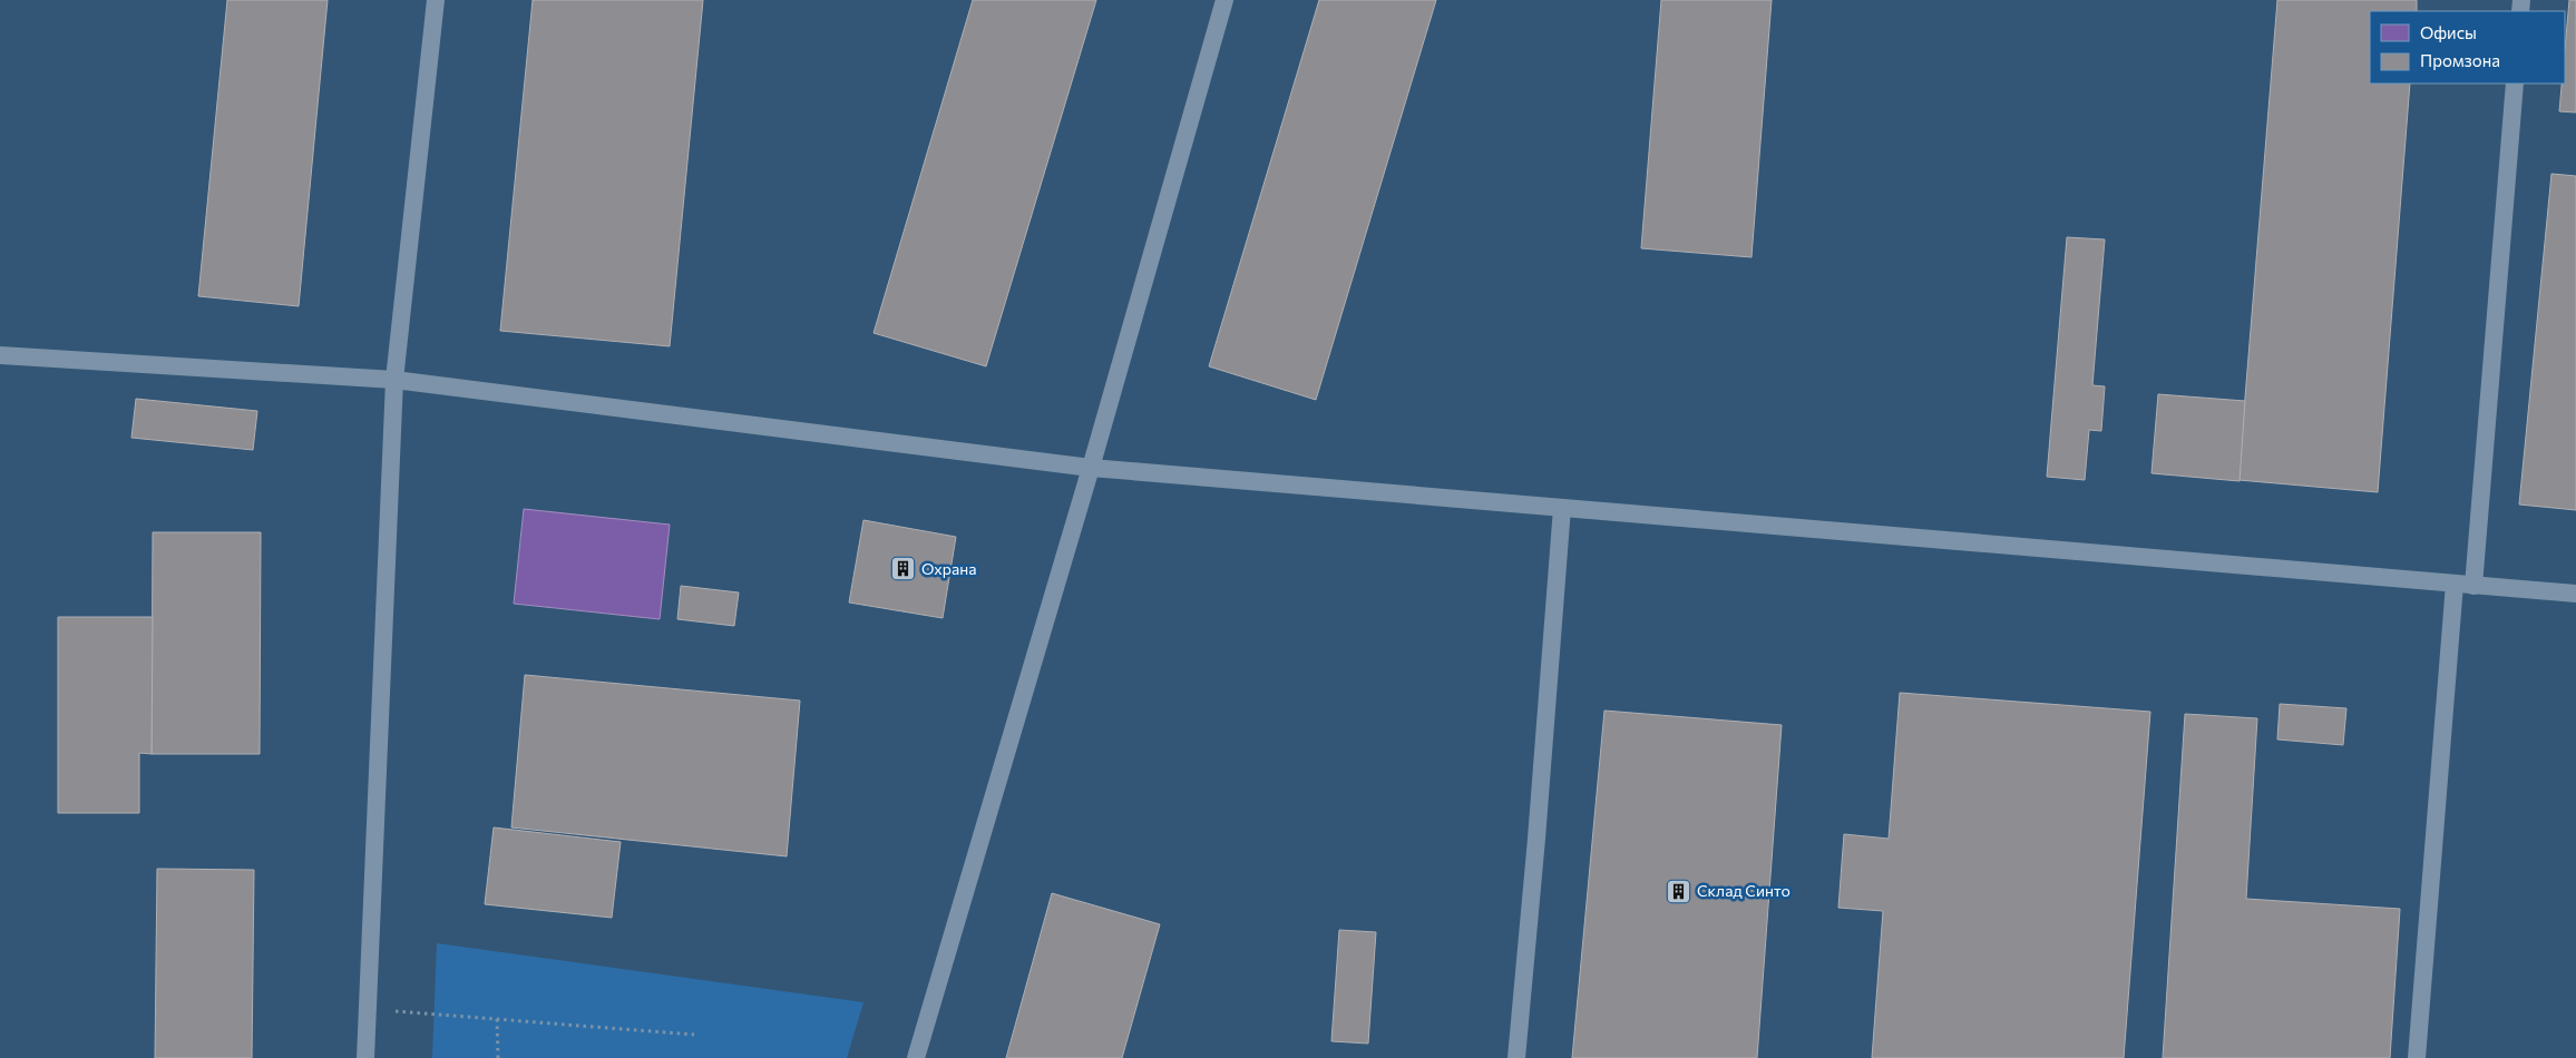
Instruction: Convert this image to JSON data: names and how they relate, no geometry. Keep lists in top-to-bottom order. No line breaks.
{"places":{"building":["Охрана","Склад Синто"]},"legend":["Офисы","Промзона"]}
